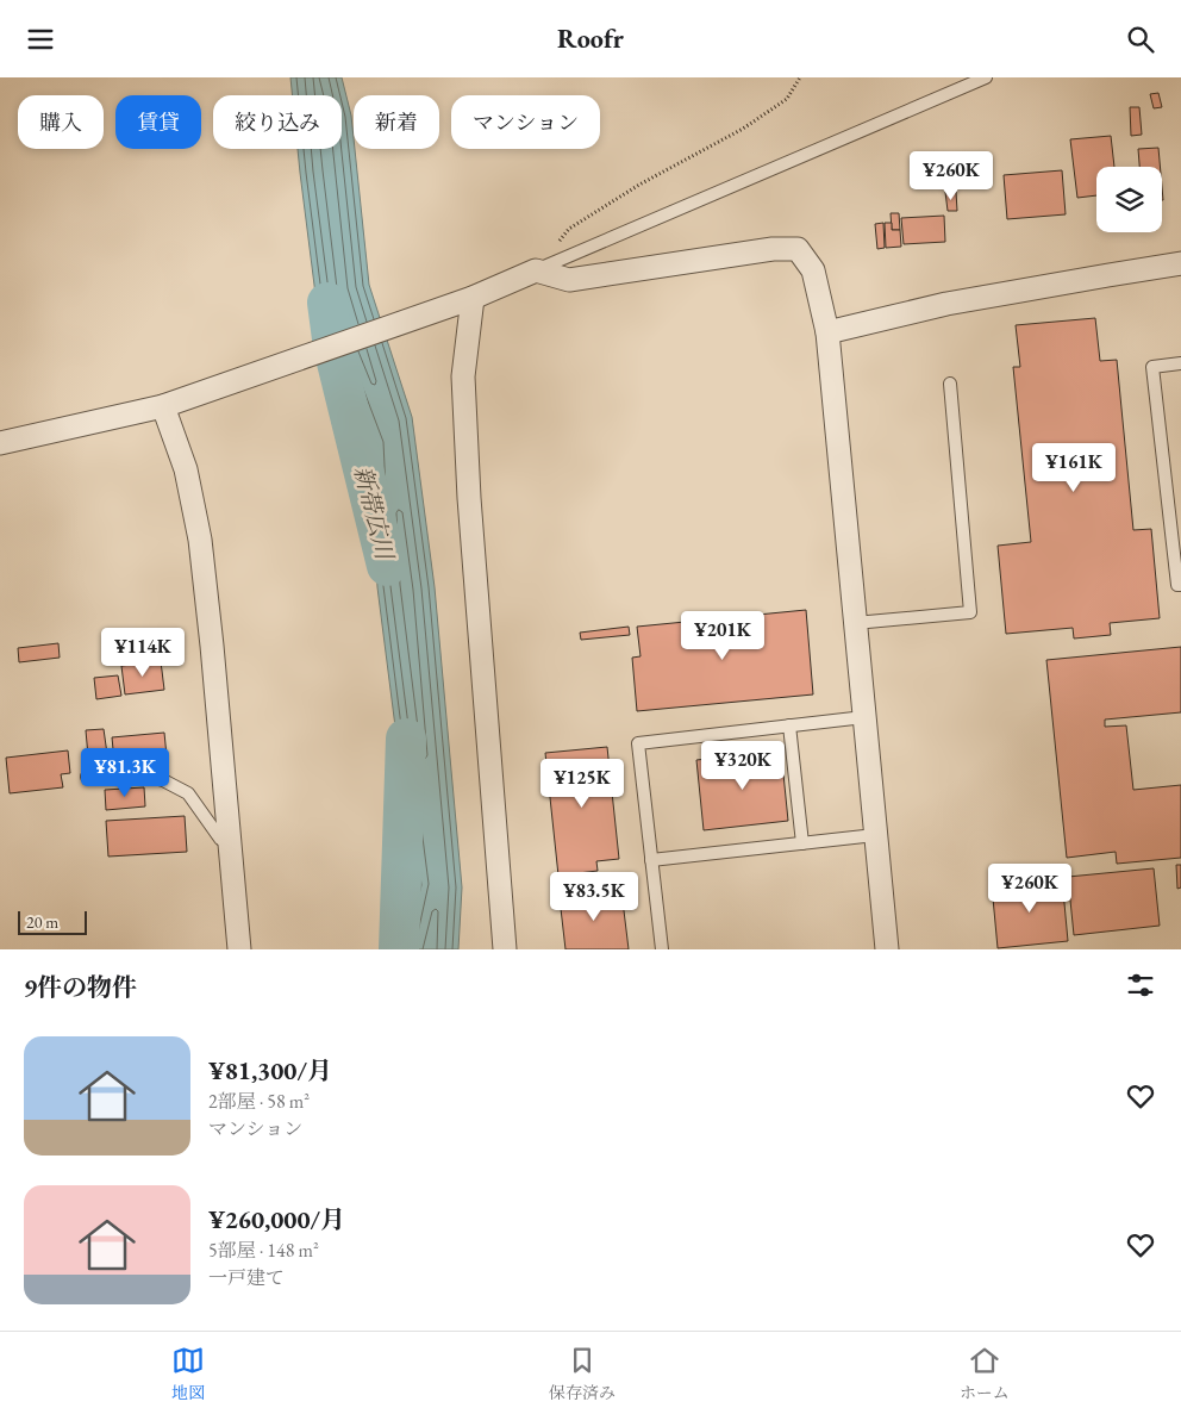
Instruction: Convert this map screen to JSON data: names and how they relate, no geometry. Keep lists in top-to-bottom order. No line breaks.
{"water":["新帯広川"],"scale_bar":"20 m","page":{"header":"Roofr","chip":["購入","賃貸","絞り込み","新着","マンション"],"price":["¥260K","¥161K","¥201K","¥114K","¥320K","¥81.3K","¥125K","¥260K","¥83.5K"],"scale":"20 m","heading":"9件の物件","list":[{"name":"¥81,300/月","note":"2部屋 · 58 m² · マンション"},{"name":"¥260,000/月","note":"5部屋 · 148 m² · 一戸建て"}],"tabs":["地図","保存済み","ホーム"]}}
